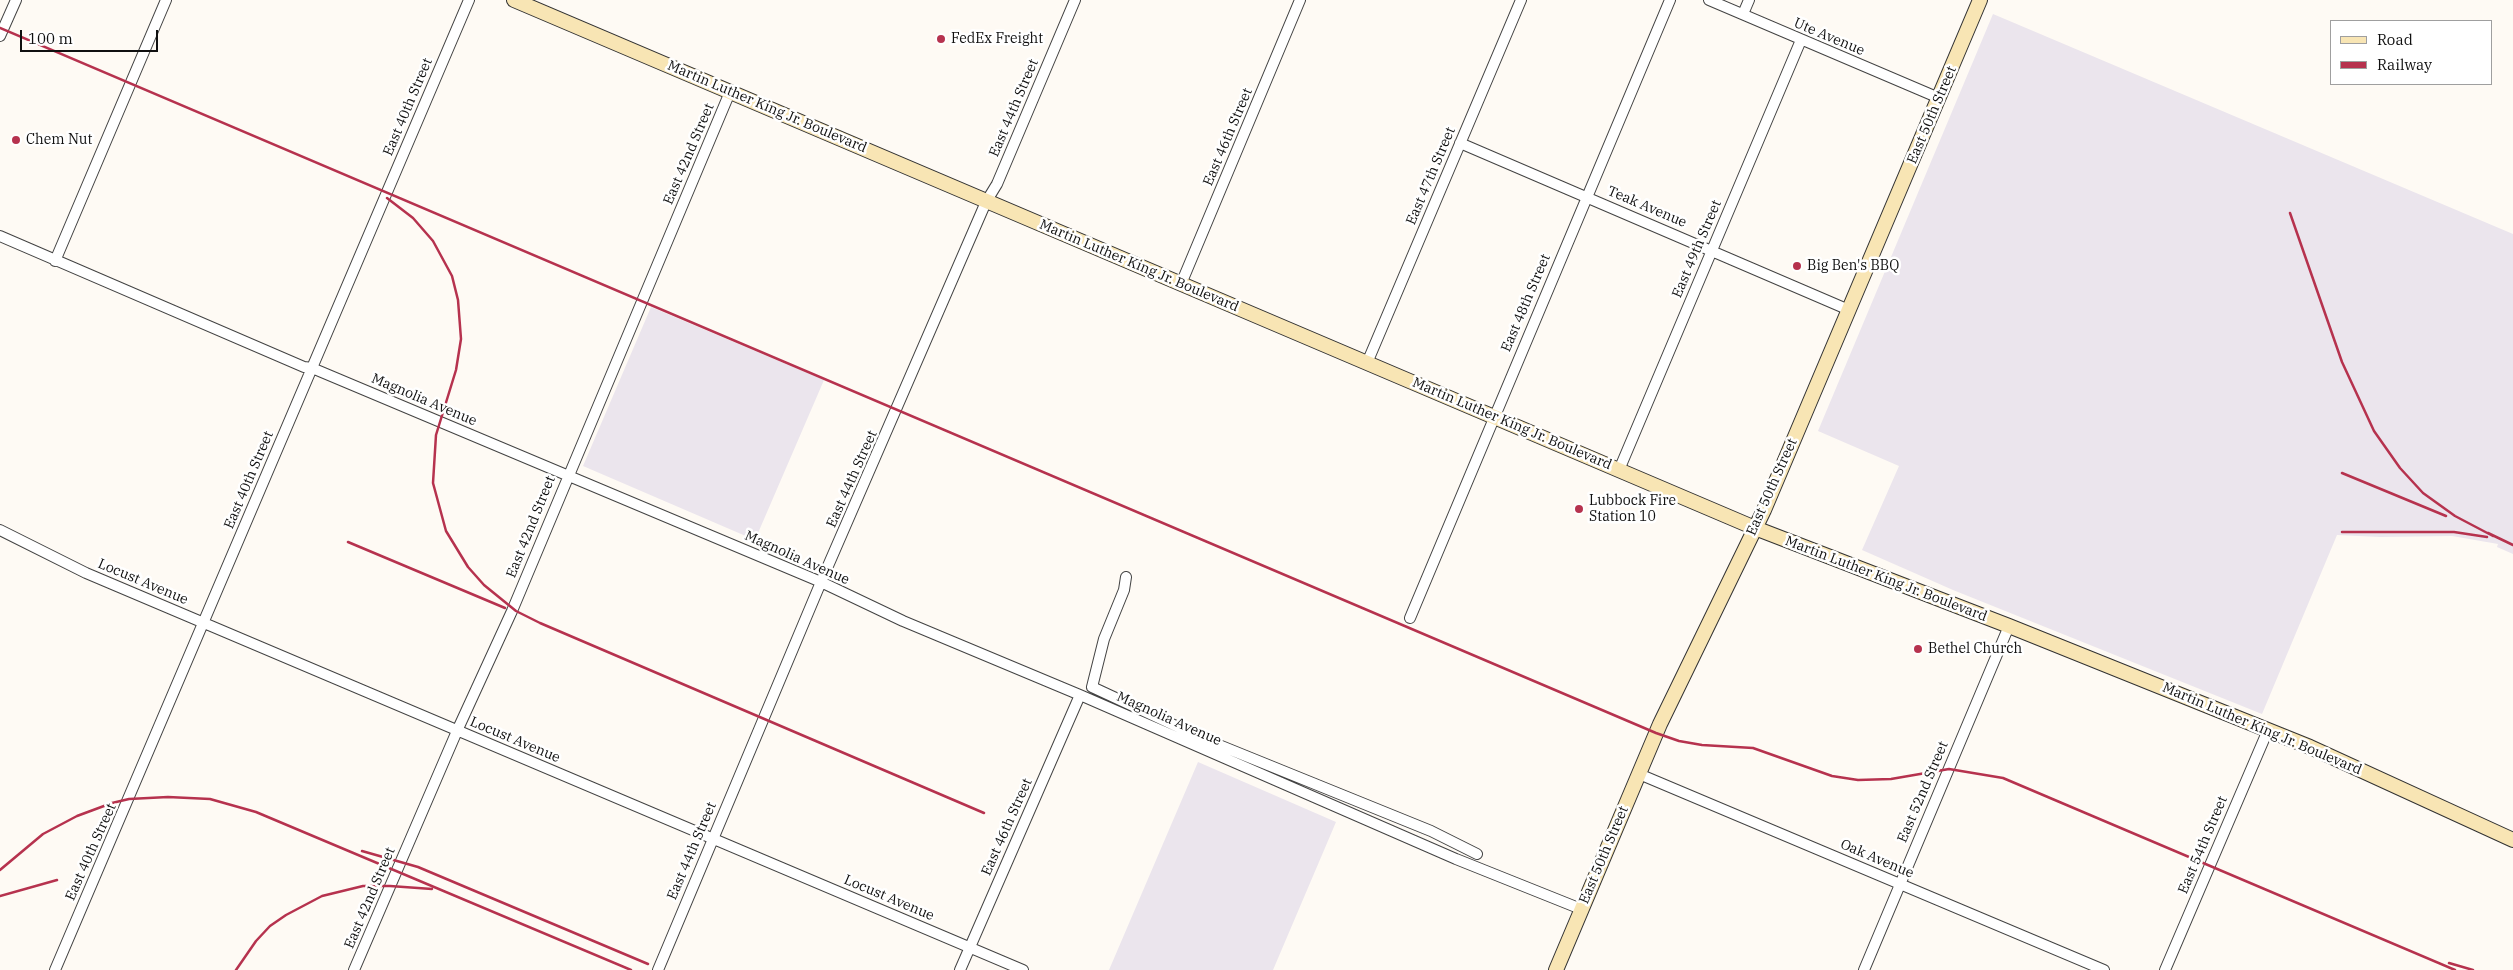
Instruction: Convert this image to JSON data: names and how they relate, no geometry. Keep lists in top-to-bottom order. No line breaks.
{"streets":{"main road":["Martin Luther King Jr. Boulevard","East 50th Street"],"street":["Ute Avenue","East 40th Street","East 44th Street","East 46th Street","East 42nd Street","East 47th Street","Teak Avenue","East 49th Street","East 48th Street","Magnolia Avenue","Locust Avenue","East 52nd Street","East 54th Street","Oak Avenue"]},"crossings":[["Ute Avenue","East 50th Street"],["Ute Avenue","East 49th Street"],["East 40th Street","Magnolia Avenue"],["East 40th Street","Locust Avenue"],["Martin Luther King Jr. Boulevard","East 44th Street"],["Martin Luther King Jr. Boulevard","East 50th Street"],["Martin Luther King Jr. Boulevard","East 46th Street"],["Martin Luther King Jr. Boulevard","East 42nd Street"],["Martin Luther King Jr. Boulevard","East 47th Street"],["Martin Luther King Jr. Boulevard","East 49th Street"],["Martin Luther King Jr. Boulevard","East 48th Street"],["Martin Luther King Jr. Boulevard","East 52nd Street"],["Martin Luther King Jr. Boulevard","East 54th Street"],["East 44th Street","Magnolia Avenue"],["East 44th Street","Locust Avenue"],["East 50th Street","Teak Avenue"],["East 50th Street","Magnolia Avenue"],["East 50th Street","Oak Avenue"],["East 46th Street","Magnolia Avenue"],["East 46th Street","Locust Avenue"],["East 42nd Street","Magnolia Avenue"],["East 42nd Street","Locust Avenue"],["East 47th Street","Teak Avenue"],["Teak Avenue","East 49th Street"],["Teak Avenue","East 48th Street"],["East 52nd Street","Oak Avenue"]],"places":["FedEx Freight","Chem Nut","Big Ben's BBQ","Lubbock Fire Station 10","Bethel Church"],"legend":["Road","Railway"],"scale_bar":"100 m"}
